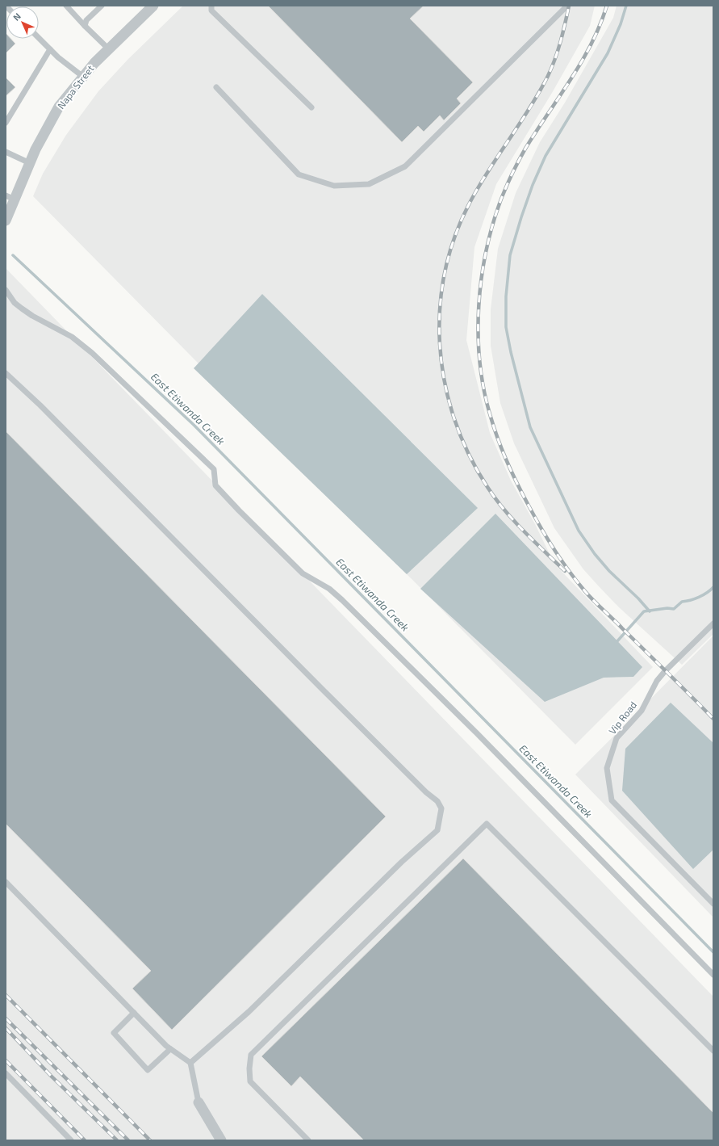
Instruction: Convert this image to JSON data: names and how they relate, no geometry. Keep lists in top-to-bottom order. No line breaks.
{"streets":{"street":["Napa Street"],"lane":["Vip Road"]},"water":["East Etiwanda Creek"],"north":"top left"}
